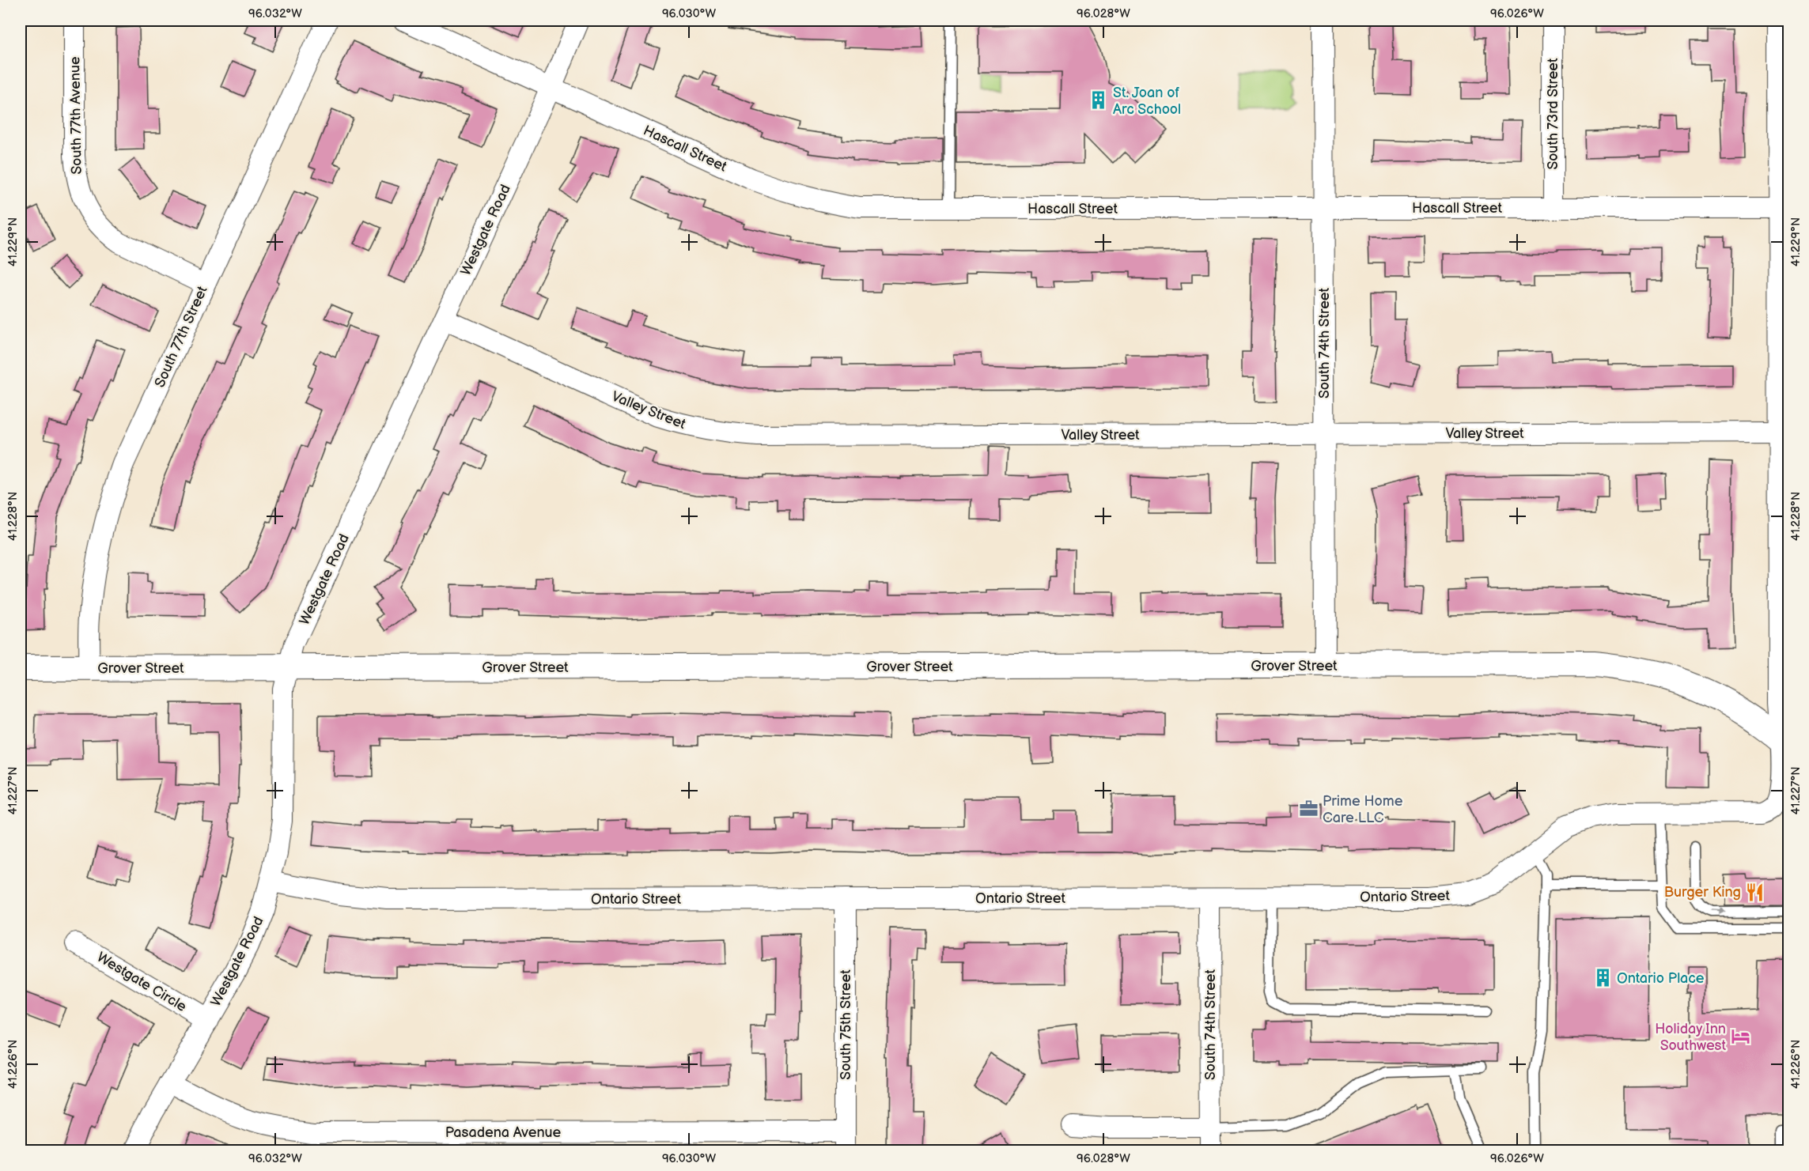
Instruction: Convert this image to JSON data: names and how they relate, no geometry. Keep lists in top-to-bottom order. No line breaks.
{"streets":{"street":["South 73rd Street","South 77th Avenue","Hascall Street","Westgate Road","South 77th Street","South 74th Street","Valley Street","Grover Street","Ontario Street","Westgate Circle","South 75th Street","Pasadena Avenue"]},"crossings":[["South 73rd Street","Hascall Street"],["South 77th Avenue","South 77th Street"],["Hascall Street","Westgate Road"],["Hascall Street","South 74th Street"],["Hascall Street","Ontario Street"],["Westgate Road","Valley Street"],["Westgate Road","Grover Street"],["Westgate Road","Ontario Street"],["Westgate Road","Westgate Circle"],["Westgate Road","Pasadena Avenue"],["South 77th Street","Grover Street"],["South 74th Street","Valley Street"],["South 74th Street","Grover Street"],["South 74th Street","Ontario Street"],["Valley Street","Ontario Street"],["Grover Street","Ontario Street"],["Ontario Street","South 75th Street"],["South 75th Street","Pasadena Avenue"]],"places":{"building":["St. Joan of Arc School","Ontario Place"],"office":["Prime Home Care LLC"],"restaurant":["Burger King"],"hotel":["Holiday Inn Southwest"]},"coordinates":["96.032°W","96.030°W","96.028°W","96.026°W","41.229°N","41.228°N","41.227°N","41.226°N"]}
